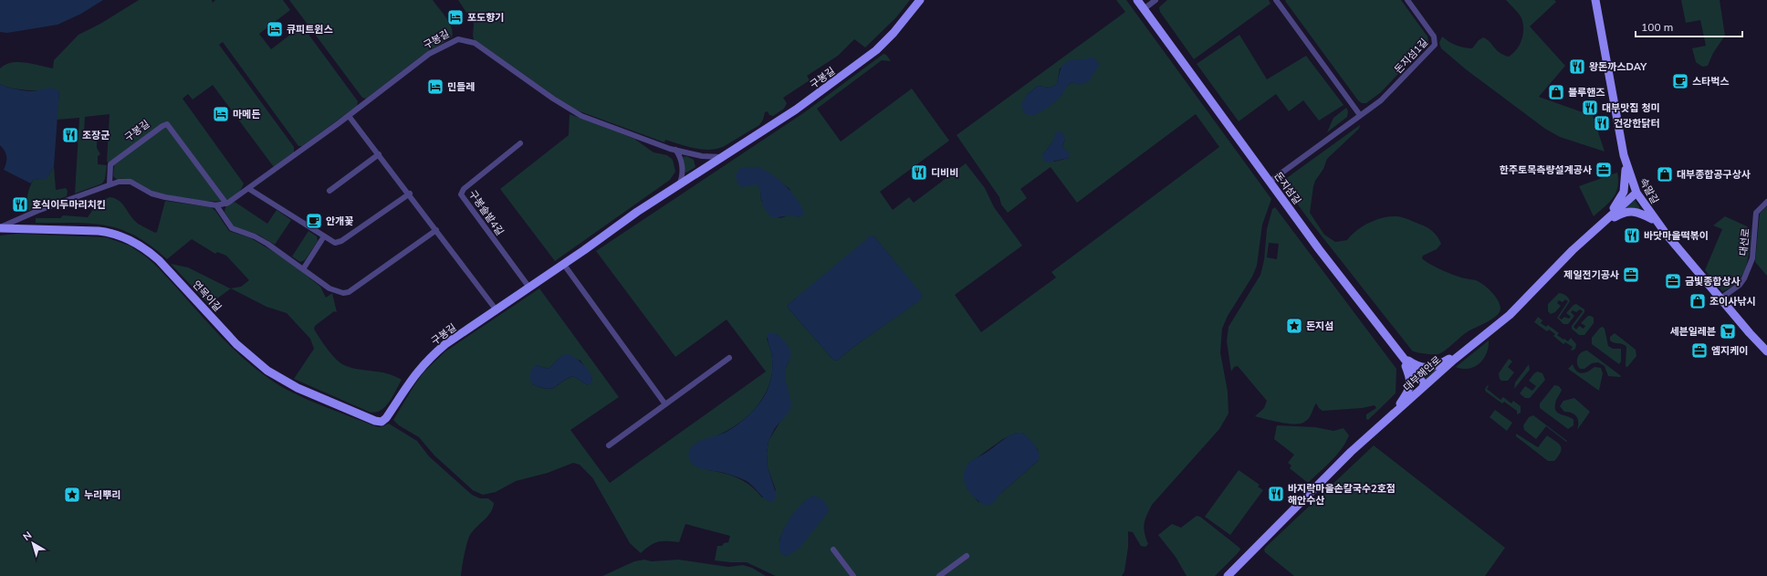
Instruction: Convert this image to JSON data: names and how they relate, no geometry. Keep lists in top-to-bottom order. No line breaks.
{"streets":{"street":["구봉길","돈지섬1길","돈지섬길","속말길","구봉솔밭4길","대선로","연목이길","대부해안로"]},"crossings":[["구봉길","구봉솔밭4길"],["구봉길","연목이길"],["돈지섬1길","돈지섬길"],["돈지섬길","대부해안로"],["속말길","대선로"],["속말길","대부해안로"]],"places":{"hotel":["포도향기","큐피트윈스","민들레","마메든"],"restaurant":["왕돈까스DAY","대부맛집 청미","건강한닭터","조장군","디비비","호식이두마리치킨","바닷마을떡볶이","바지락마을손칼국수2호점 해안수산"],"cafe":["스타벅스","안개꽃"],"shop":["블루핸즈","대부종합공구상사","조이사낚시"],"office":["한주토목측량설계공사","제일전기공사","금빛종합상사","엠지케이"],"place":["돈지섬","누리뿌리"],"supermarket":["세븐일레븐"]},"scale_bar":"100 m","north":"top left"}
